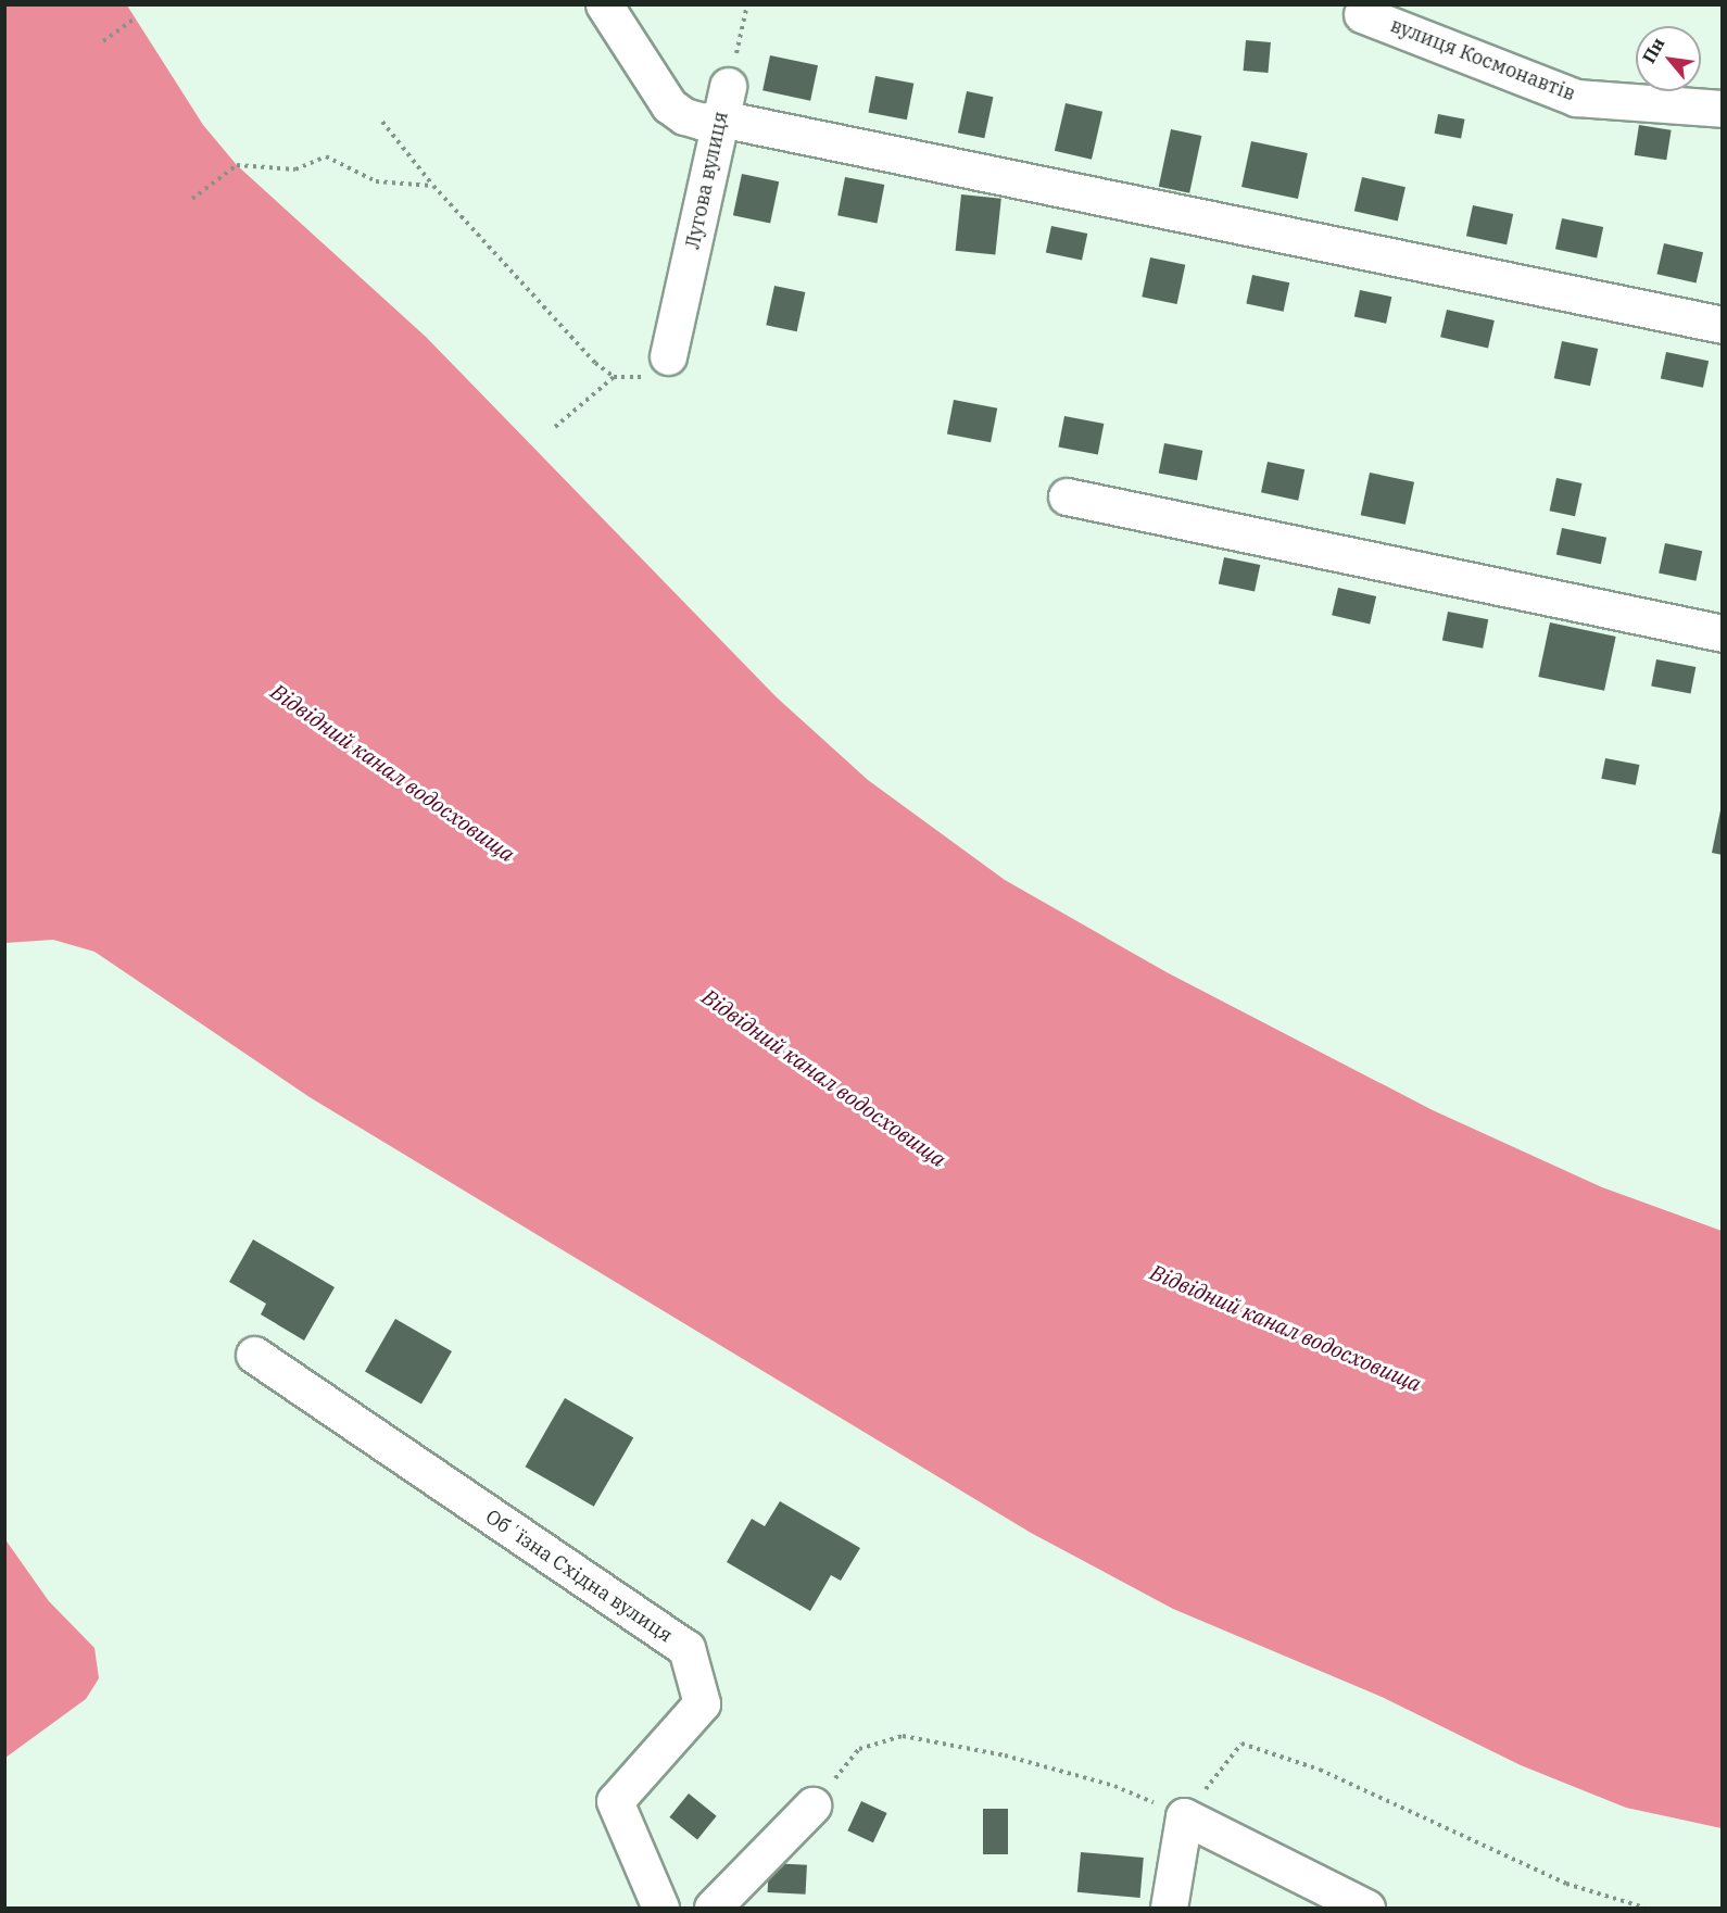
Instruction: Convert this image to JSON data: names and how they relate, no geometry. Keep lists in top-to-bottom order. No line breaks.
{"streets":{"street":["вулиця Космонавтів","Лугова вулиця","Обʼїзна Східна вулиця"]},"water":["Відвідний канал водосховища"],"north":"top left"}
